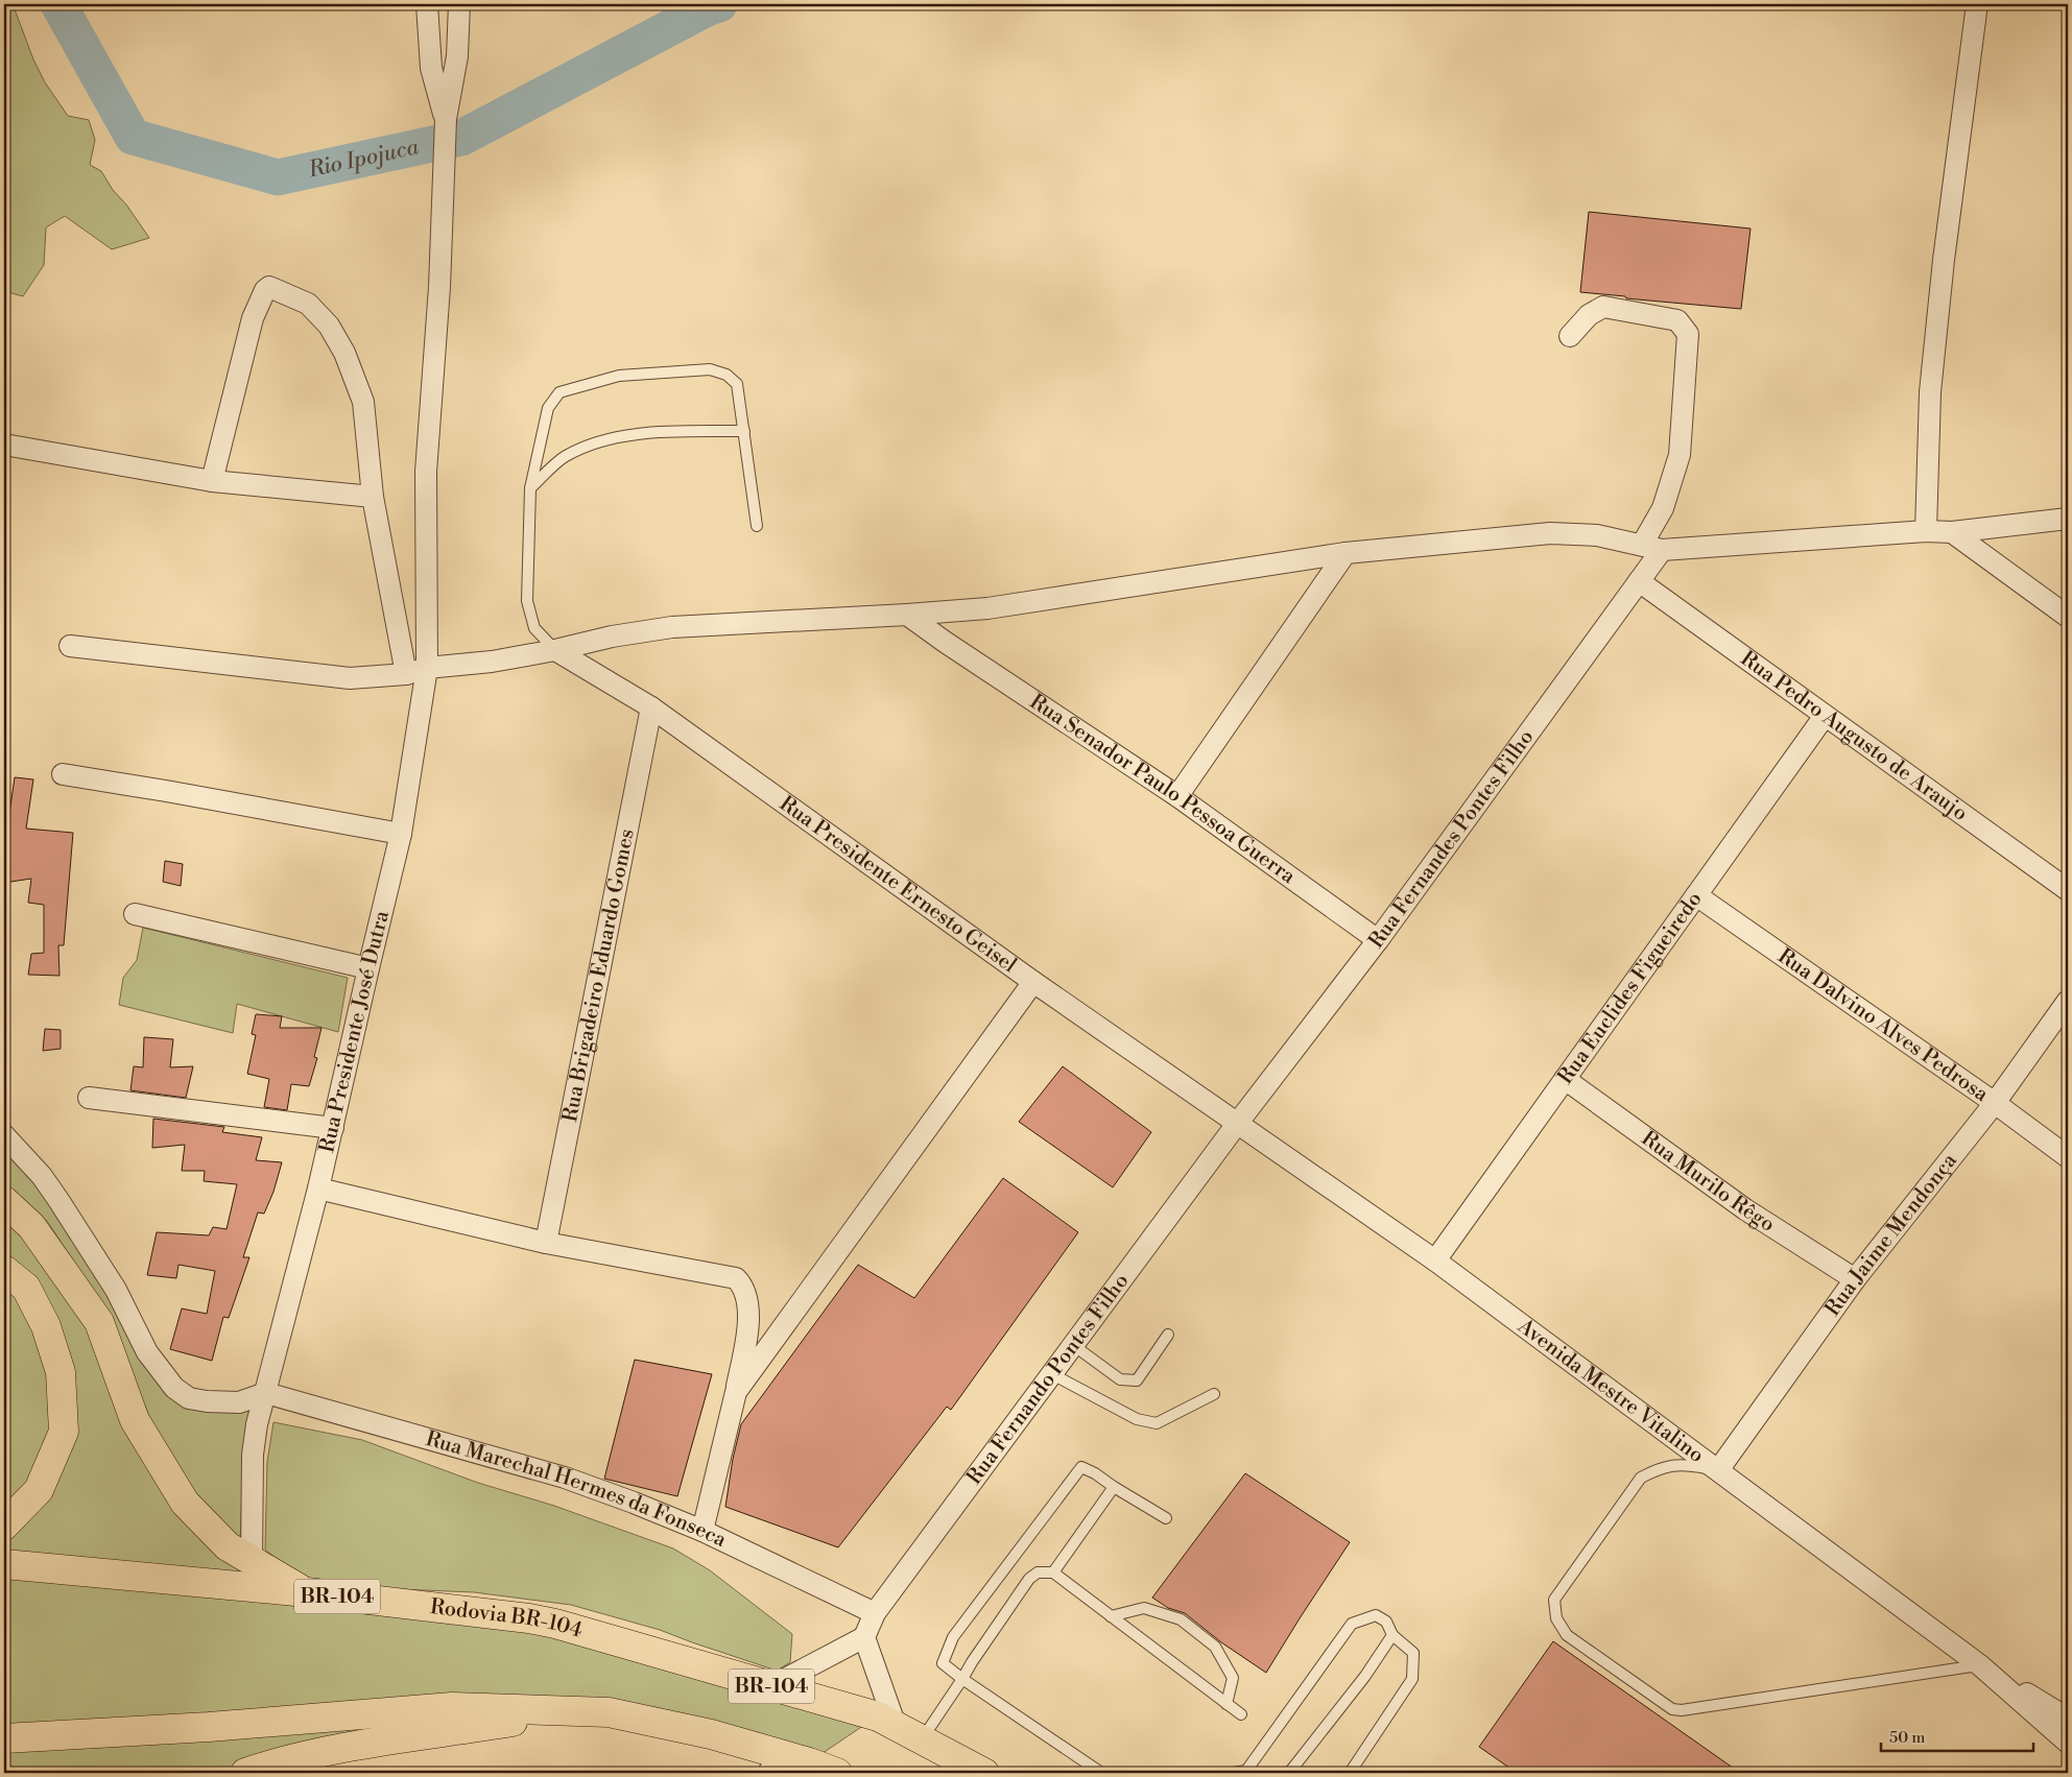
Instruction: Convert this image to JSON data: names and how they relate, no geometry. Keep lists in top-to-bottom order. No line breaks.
{"streets":{"highway":["BR-104","Rodovia BR-104"],"street":["Rua Pedro Augusto de Araujo","Rua Senador Paulo Pessoa Guerra","Rua Fernandes Pontes Filho","Rua Presidente Ernesto Geisel","Rua Brigadeiro Eduardo Gomes","Rua Euclides Figueiredo","Rua Dalvino Alves Pedrosa","Rua Presidente José Dutra","Rua Murilo Rêgo","Rua Jaime Mendonça","Rua Fernando Pontes Filho","Avenida Mestre Vitalino","Rua Marechal Hermes da Fonseca"]},"crossings":[["Rua Pedro Augusto de Araujo","Rua Fernandes Pontes Filho"],["Rua Pedro Augusto de Araujo","Rua Euclides Figueiredo"],["Rua Senador Paulo Pessoa Guerra","Rua Fernandes Pontes Filho"],["Rua Fernandes Pontes Filho","Rua Presidente Ernesto Geisel"],["Rua Fernandes Pontes Filho","Rua Fernando Pontes Filho"],["Rua Fernandes Pontes Filho","Avenida Mestre Vitalino"],["Rua Presidente Ernesto Geisel","Rua Brigadeiro Eduardo Gomes"],["Rua Presidente Ernesto Geisel","Rua Fernando Pontes Filho"],["Rua Presidente Ernesto Geisel","Avenida Mestre Vitalino"],["Rua Euclides Figueiredo","Rua Dalvino Alves Pedrosa"],["Rua Euclides Figueiredo","Rua Murilo Rêgo"],["Rua Euclides Figueiredo","Avenida Mestre Vitalino"],["Rua Dalvino Alves Pedrosa","Rua Jaime Mendonça"],["Rua Presidente José Dutra","Rua Marechal Hermes da Fonseca"],["Rua Murilo Rêgo","Rua Jaime Mendonça"],["Rua Jaime Mendonça","Avenida Mestre Vitalino"],["Rua Fernando Pontes Filho","Avenida Mestre Vitalino"],["Rua Fernando Pontes Filho","Rua Marechal Hermes da Fonseca"]],"water":["Rio Ipojuca"],"scale_bar":"50 m"}
